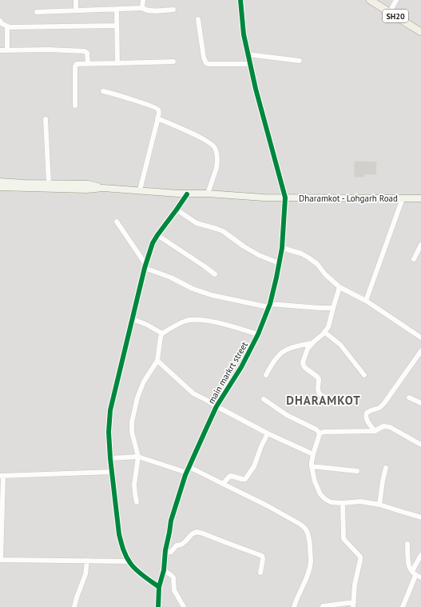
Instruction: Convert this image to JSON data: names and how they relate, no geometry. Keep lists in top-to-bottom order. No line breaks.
{"streets":{"main road":["SH20"],"street":["Dharamkot - Lohgarh Road","main markrt street"]},"crossings":[["Dharamkot - Lohgarh Road","main markrt street"]],"districts":["DHARAMKOT"]}
